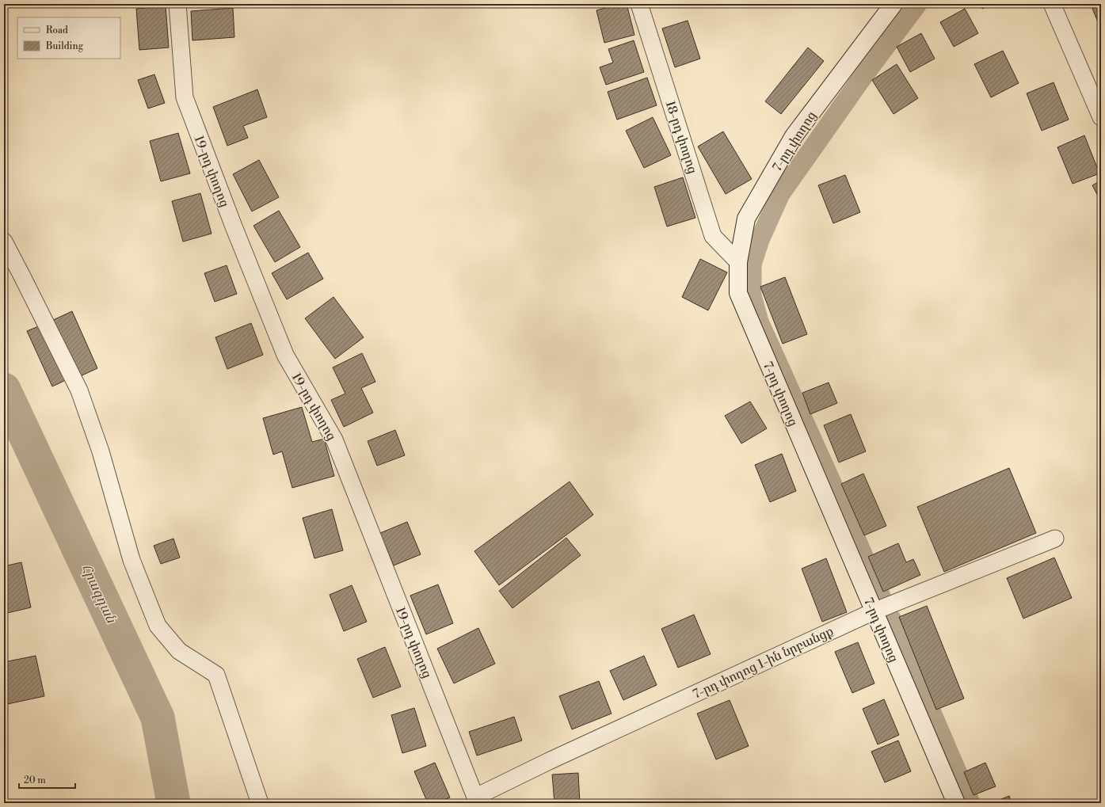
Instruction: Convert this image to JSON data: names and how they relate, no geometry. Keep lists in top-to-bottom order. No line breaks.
{"streets":{"main road":["7-րդ փողոց"],"street":["18-րդ փողոց","19-րդ փողոց","7-րդ փողոց 1-ին նրբանցք"]},"crossings":[["18-րդ փողոց","7-րդ փողոց"],["7-րդ փողոց","7-րդ փողոց 1-ին նրբանցք"],["19-րդ փողոց","7-րդ փողոց 1-ին նրբանցք"]],"water":["Հրազդան"],"legend":["Road","Building"],"scale_bar":"20 m"}
